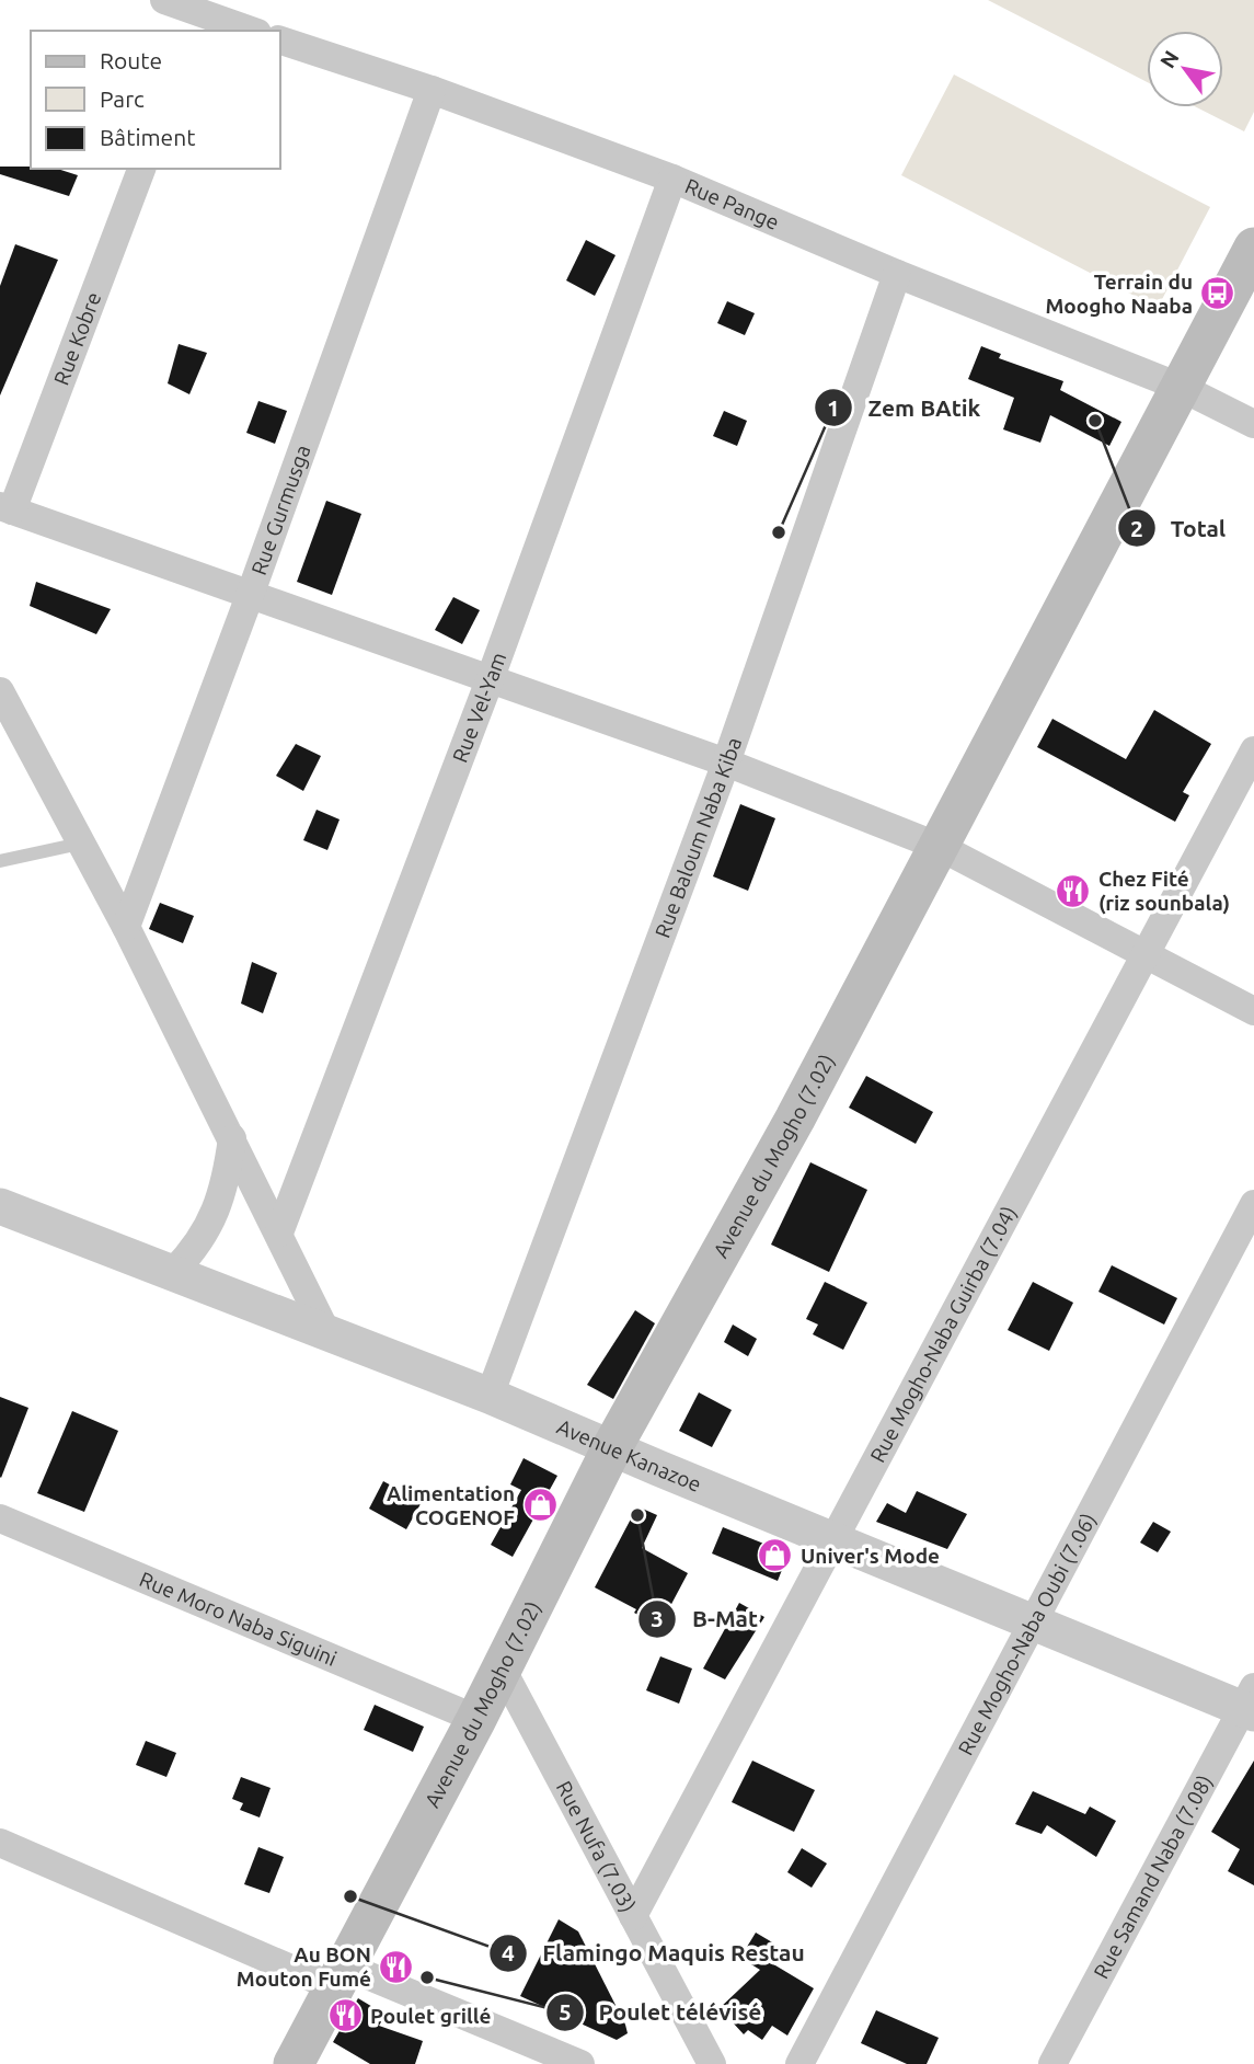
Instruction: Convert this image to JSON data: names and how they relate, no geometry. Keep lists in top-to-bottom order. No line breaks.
{"streets":{"main road":["Avenue du Mogho (7.02)"],"street":["Rue Pange","Rue Kobre","Rue Gurmusga","Rue Vel-Yam","Rue Baloum Naba Kiba","Rue Mogho-Naba Guirba (7.04)","Avenue Kanazoe","Rue Moro Naba Siguini","Rue Mogho-Naba Oubi (7.06)","Rue Nufa (7.03)","Rue Samand Naba (7.08)"]},"crossings":[["Rue Pange","Rue Gurmusga"],["Rue Pange","Rue Vel-Yam"],["Rue Pange","Rue Baloum Naba Kiba"],["Rue Pange","Avenue du Mogho (7.02)"],["Rue Baloum Naba Kiba","Avenue Kanazoe"],["Avenue du Mogho (7.02)","Avenue Kanazoe"],["Avenue du Mogho (7.02)","Rue Moro Naba Siguini"],["Avenue du Mogho (7.02)","Rue Nufa (7.03)"],["Rue Mogho-Naba Guirba (7.04)","Avenue Kanazoe"],["Rue Mogho-Naba Guirba (7.04)","Rue Nufa (7.03)"],["Avenue Kanazoe","Rue Mogho-Naba Oubi (7.06)"],["Avenue Kanazoe","Rue Samand Naba (7.08)"]],"places":{"bus stop":["Terrain du Moogho Naaba"],"other":["Total","Zem BAtik","B-Mat","Flamingo Maquis Restau","Poulet télévisé"],"restaurant":["Chez Fité (riz sounbala)","Au BON Mouton Fumé","Poulet grillé"],"shop":["Alimentation COGENOF","Univer's Mode"]},"legend":["Route","Parc","Bâtiment"],"north":"top left"}
